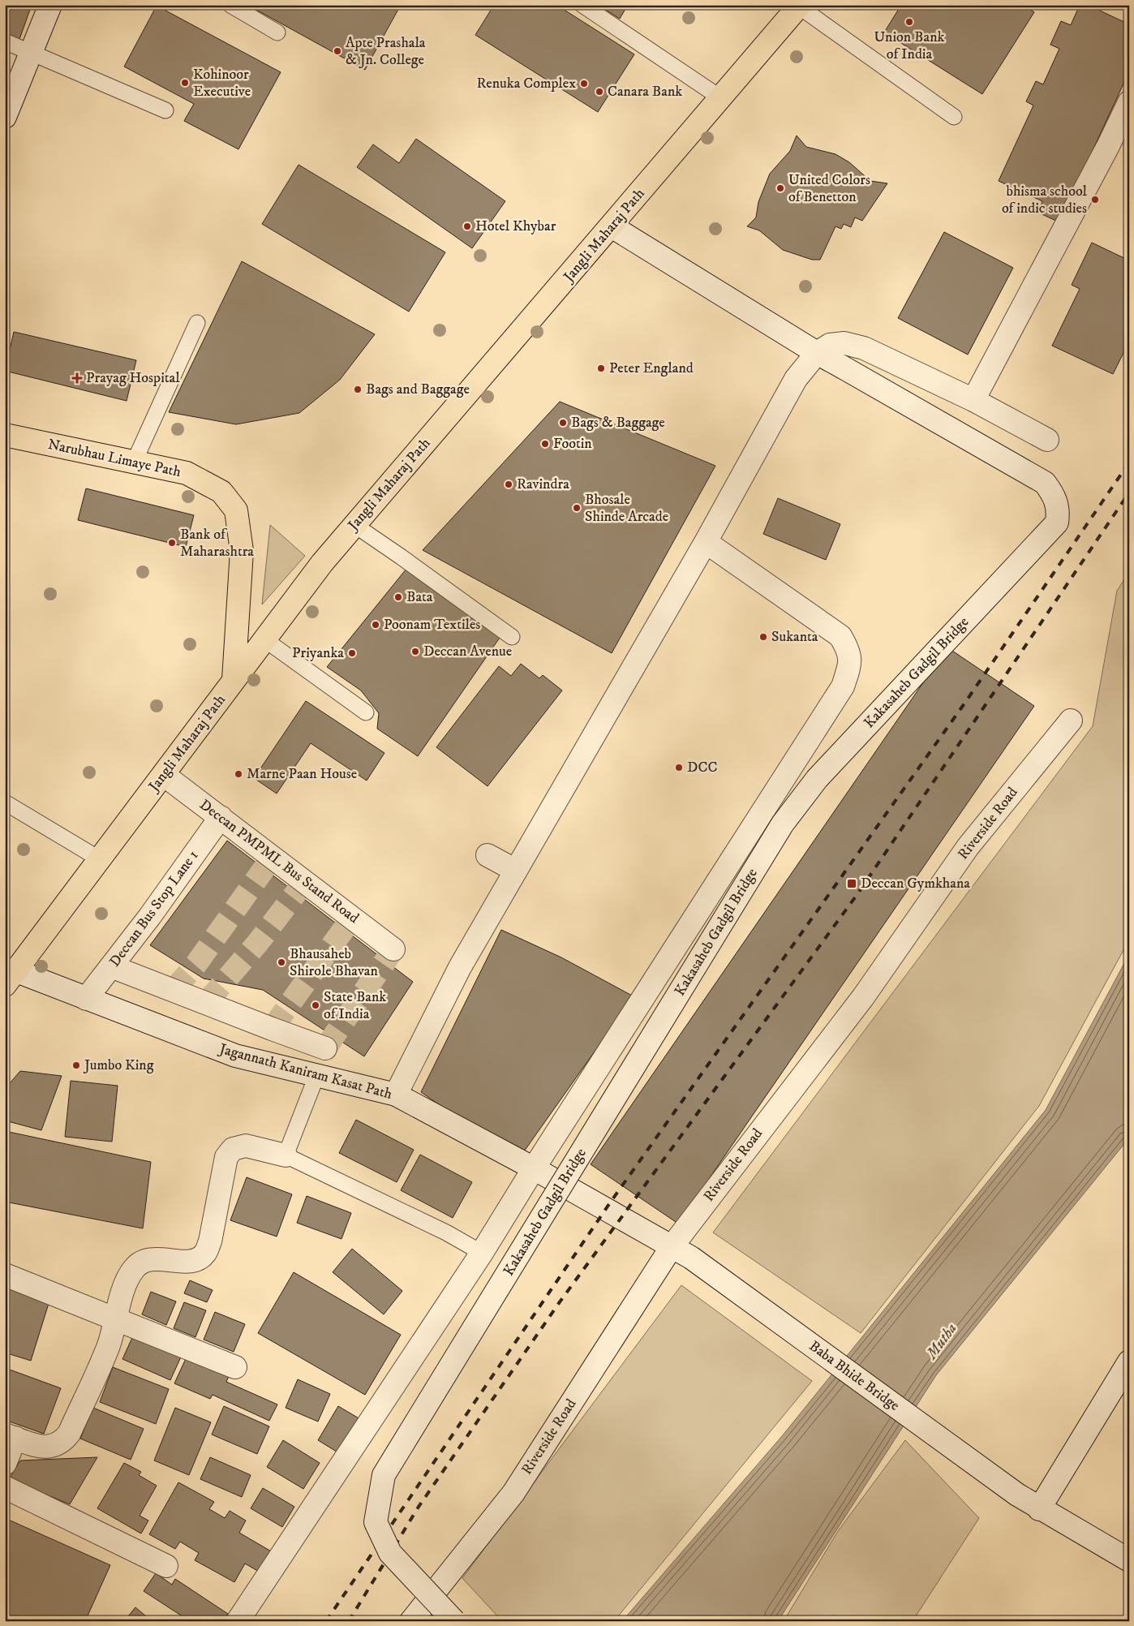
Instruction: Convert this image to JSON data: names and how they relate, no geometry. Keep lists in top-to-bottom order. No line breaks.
{"streets":{"main road":["Jangli Maharaj Path","Narubhau Limaye Path"],"street":["Kakasaheb Gadgil Bridge","Riverside Road","Deccan PMPML Bus Stand Road","Deccan Bus Stop Lane 1","Jagannath Kaniram Kasat Path","Baba Bhide Bridge"]},"crossings":[["Jangli Maharaj Path","Narubhau Limaye Path"],["Jangli Maharaj Path","Kakasaheb Gadgil Bridge"],["Jangli Maharaj Path","Deccan PMPML Bus Stand Road"],["Jangli Maharaj Path","Jagannath Kaniram Kasat Path"],["Riverside Road","Jagannath Kaniram Kasat Path"],["Deccan PMPML Bus Stand Road","Deccan Bus Stop Lane 1"],["Deccan Bus Stop Lane 1","Jagannath Kaniram Kasat Path"],["Jagannath Kaniram Kasat Path","Baba Bhide Bridge"]],"water":["Mutha"],"places":{"other":["Union Bank of India","Apte Prashala & Jn. College","Kohinoor Executive","Renuka Complex","Canara Bank","United Colors of Benetton","bhisma school of indic studies","Hotel Khybar","Peter England","Bags and Baggage","Bags & Baggage","Footin","Ravindra","Bhosale Shinde Arcade","Bank of Maharashtra","Bata","Poonam Textiles","Sukanta","Deccan Avenue","Priyanka","DCC","Marne Paan House","Bhausaheb Shirole Bhavan","State Bank of India","Jumbo King"],"health":["Prayag Hospital"],"transit":["Deccan Gymkhana"]}}
